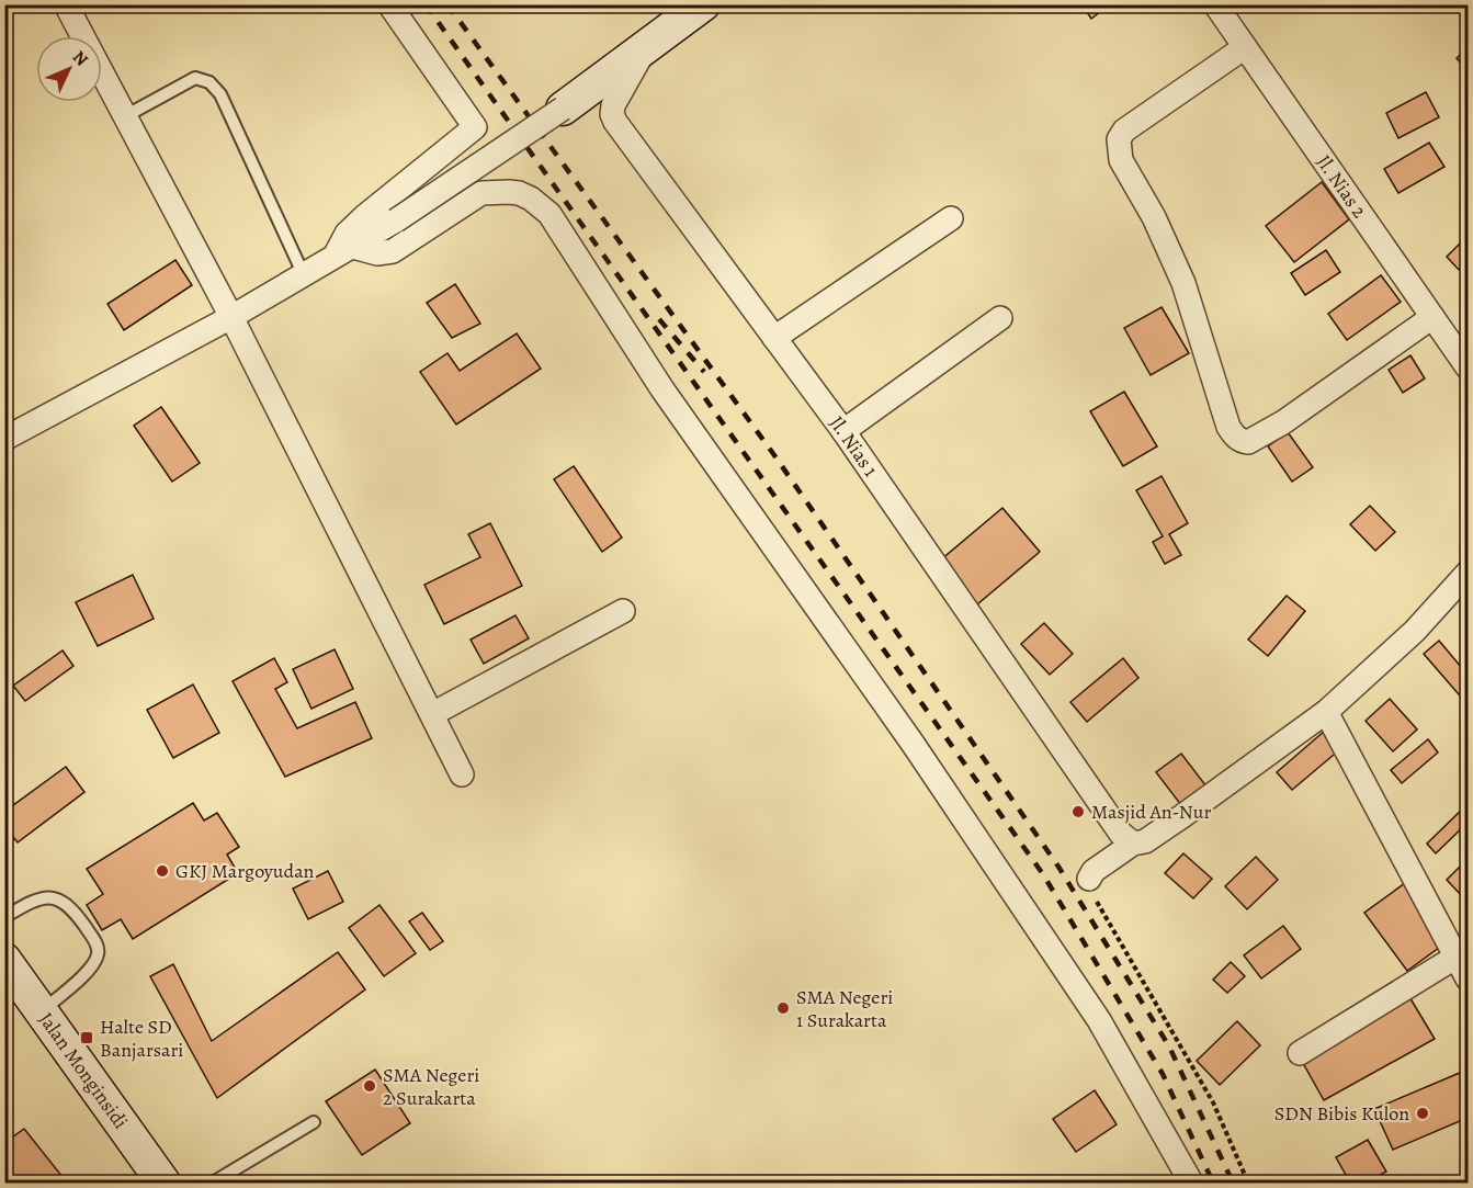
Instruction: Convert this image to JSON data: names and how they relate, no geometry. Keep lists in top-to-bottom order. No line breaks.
{"streets":{"main road":["Jalan Monginsidi"],"street":["Jl. Nias 2","Jl. Nias 1"]},"places":{"other":["Masjid An-Nur","GKJ Margoyudan","SMA Negeri 1 Surakarta","SMA Negeri 2 Surakarta","SDN Bibis Kulon"],"transit":["Halte SD Banjarsari"]},"north":"top right"}
